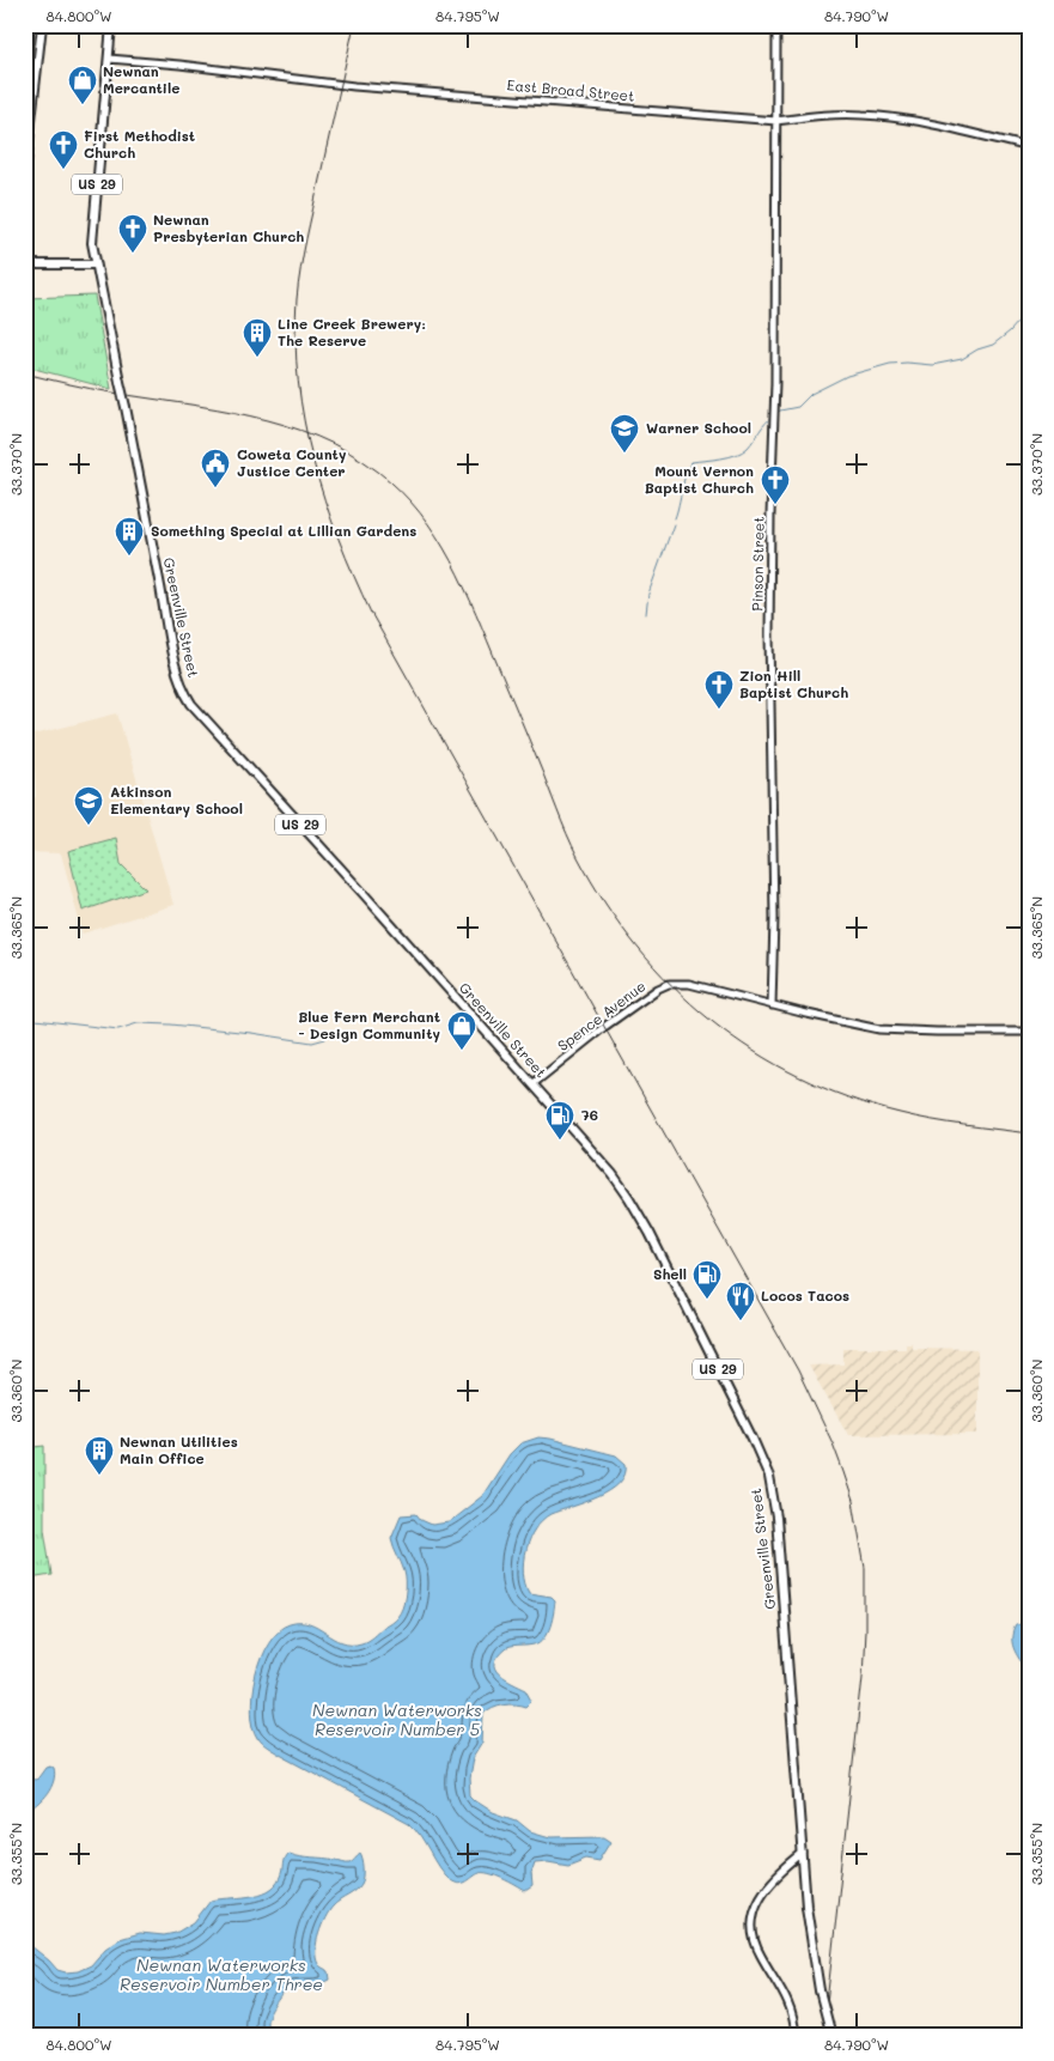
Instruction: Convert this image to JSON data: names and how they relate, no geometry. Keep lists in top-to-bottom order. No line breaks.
{"streets":{"main road":["US 29","Greenville Street"],"street":["East Broad Street","Pinson Street","Spence Avenue"]},"crossings":[["East Broad Street","US 29"],["East Broad Street","Pinson Street"],["US 29","Greenville Street"],["Pinson Street","Spence Avenue"],["Greenville Street","Spence Avenue"]],"water":["Newnan Waterworks Reservoir Number 5","Newnan Waterworks Reservoir Number Three"],"places":{"shop":["Newnan Mercantile","Blue Fern Merchant - Design Community"],"church":["First Methodist Church","Newnan Presbyterian Church","Mount Vernon Baptist Church","Zion Hill Baptist Church"],"building":["Line Creek Brewery: The Reserve","Something Special at Lillian Gardens","Newnan Utilities Main Office"],"school or university":["Warner School","Atkinson Elementary School"],"public building":["Coweta County Justice Center"],"fuel station":["76","Shell"],"restaurant":["Locos Tacos"]},"coordinates":["84.800°W","84.795°W","84.790°W","33.370°N","33.365°N","33.360°N","33.355°N"]}
